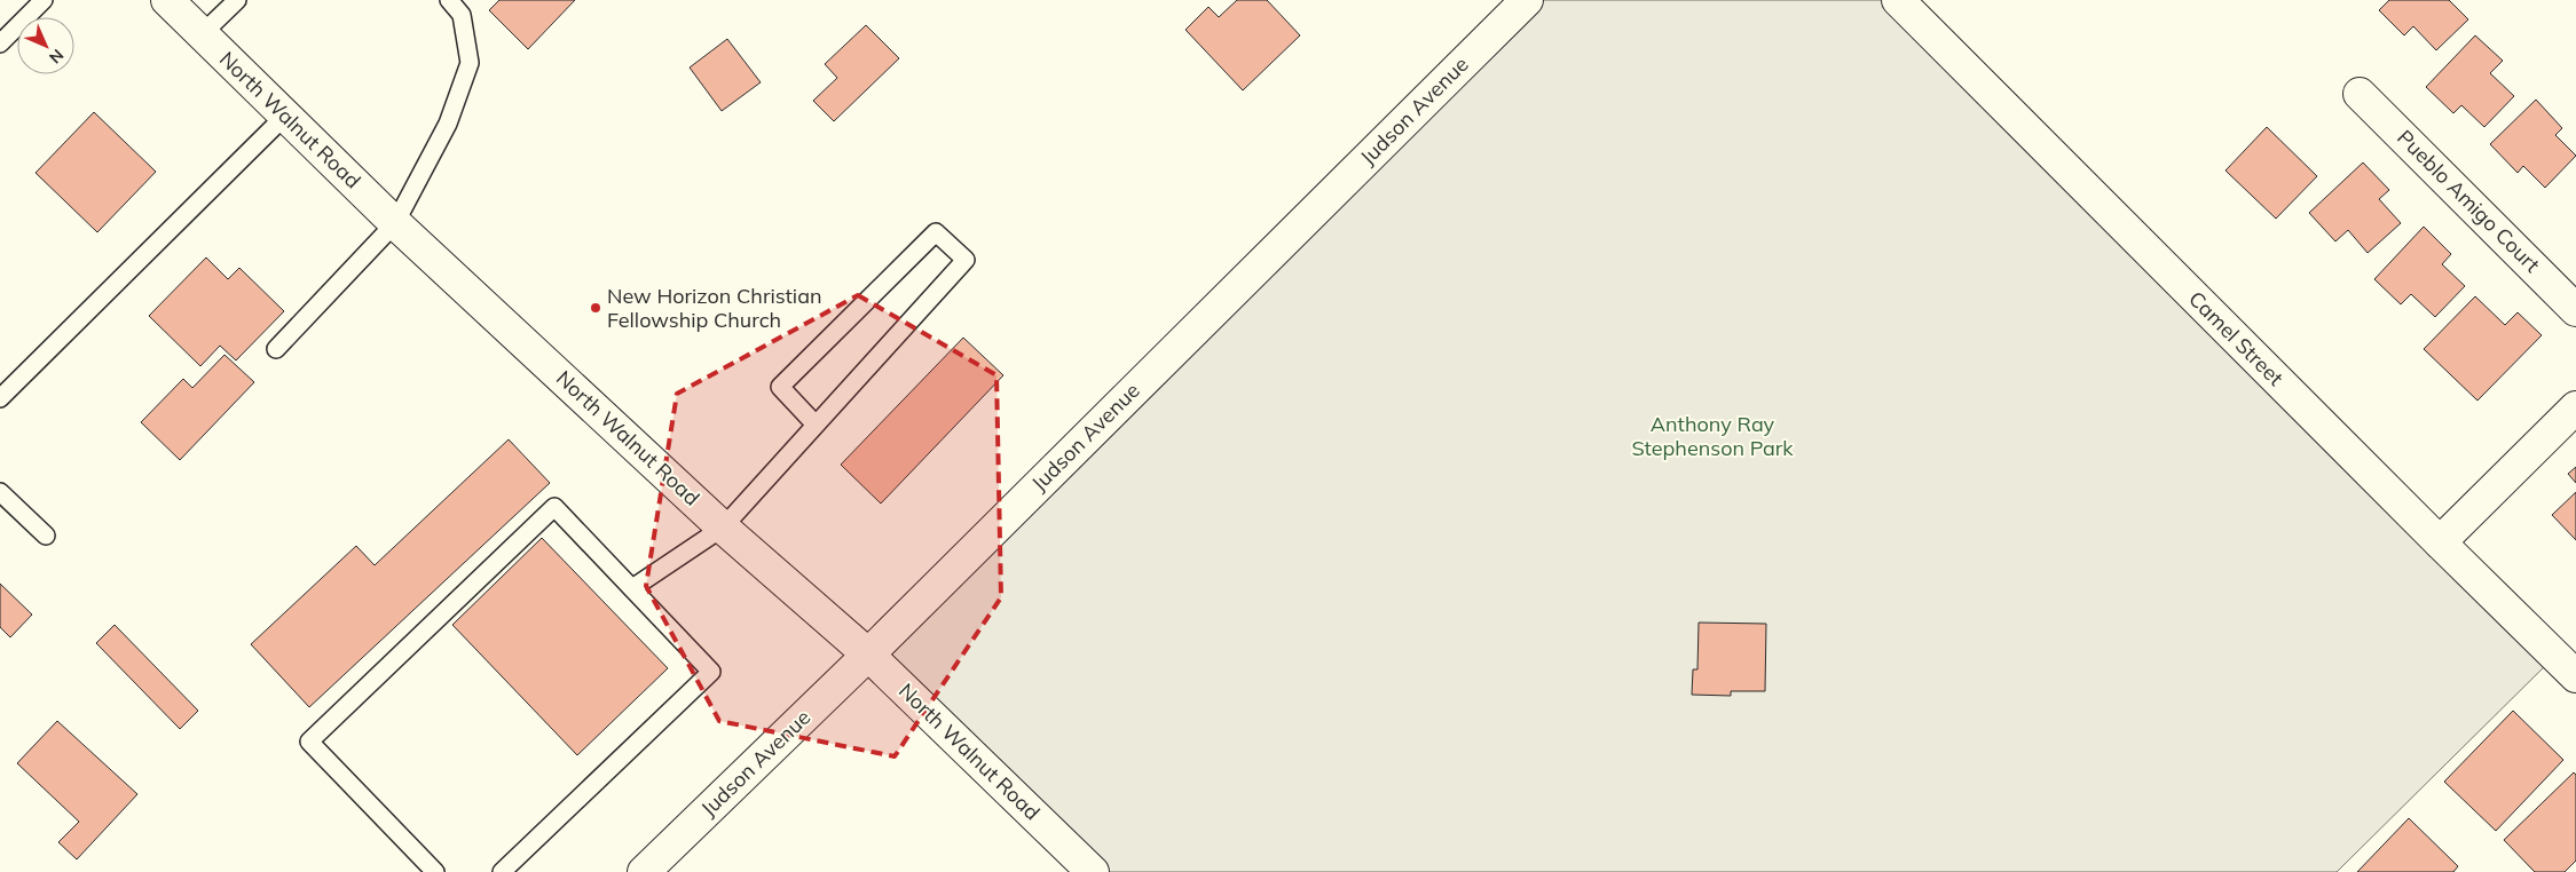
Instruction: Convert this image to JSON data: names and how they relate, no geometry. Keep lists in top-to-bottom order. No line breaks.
{"streets":{"street":["Judson Avenue","North Walnut Road","Pueblo Amigo Court","Camel Street"]},"crossings":[["Judson Avenue","North Walnut Road"]],"parks":["Anthony Ray Stephenson Park"],"places":["New Horizon Christian Fellowship Church"],"north":"bottom right"}
